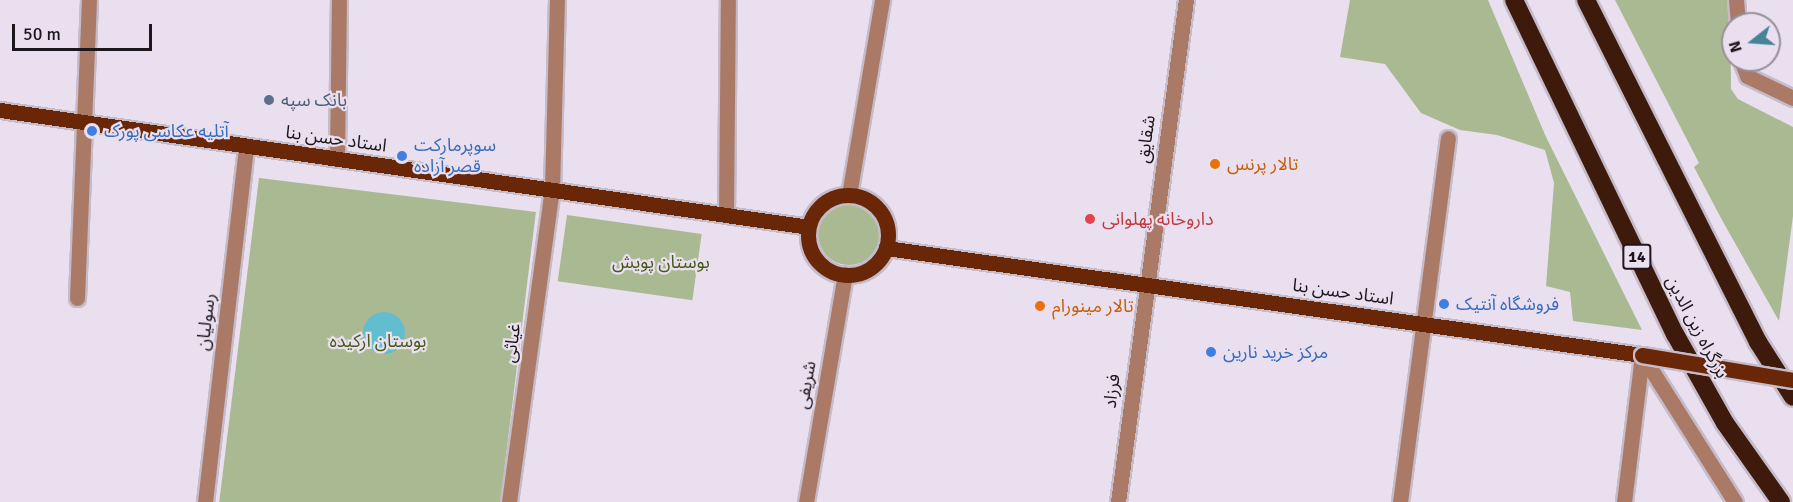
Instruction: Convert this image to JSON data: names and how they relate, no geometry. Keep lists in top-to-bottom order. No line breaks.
{"streets":{"highway":["14","بزرگراه زین الدین"],"main road":["استاد حسن بنا"],"street":["شقایق","رسولیان","غیاثی","شریفی","فرزاد"]},"crossings":[["استاد حسن بنا","شقایق"],["استاد حسن بنا","رسولیان"],["استاد حسن بنا","غیاثی"],["استاد حسن بنا","شریفی"],["استاد حسن بنا","فرزاد"],["شقایق","فرزاد"]],"parks":["بوستان پویش","بوستان ارکیده"],"places":["بانک سپه","آتلیه عکاسی پورک","سوپرمارکت قصر آزاده","تالار پرنس","داروخانه پهلوانی","فروشگاه آنتیک","تالار مینورام","مرکز خرید نارین"],"scale_bar":"50 m","north":"left"}
